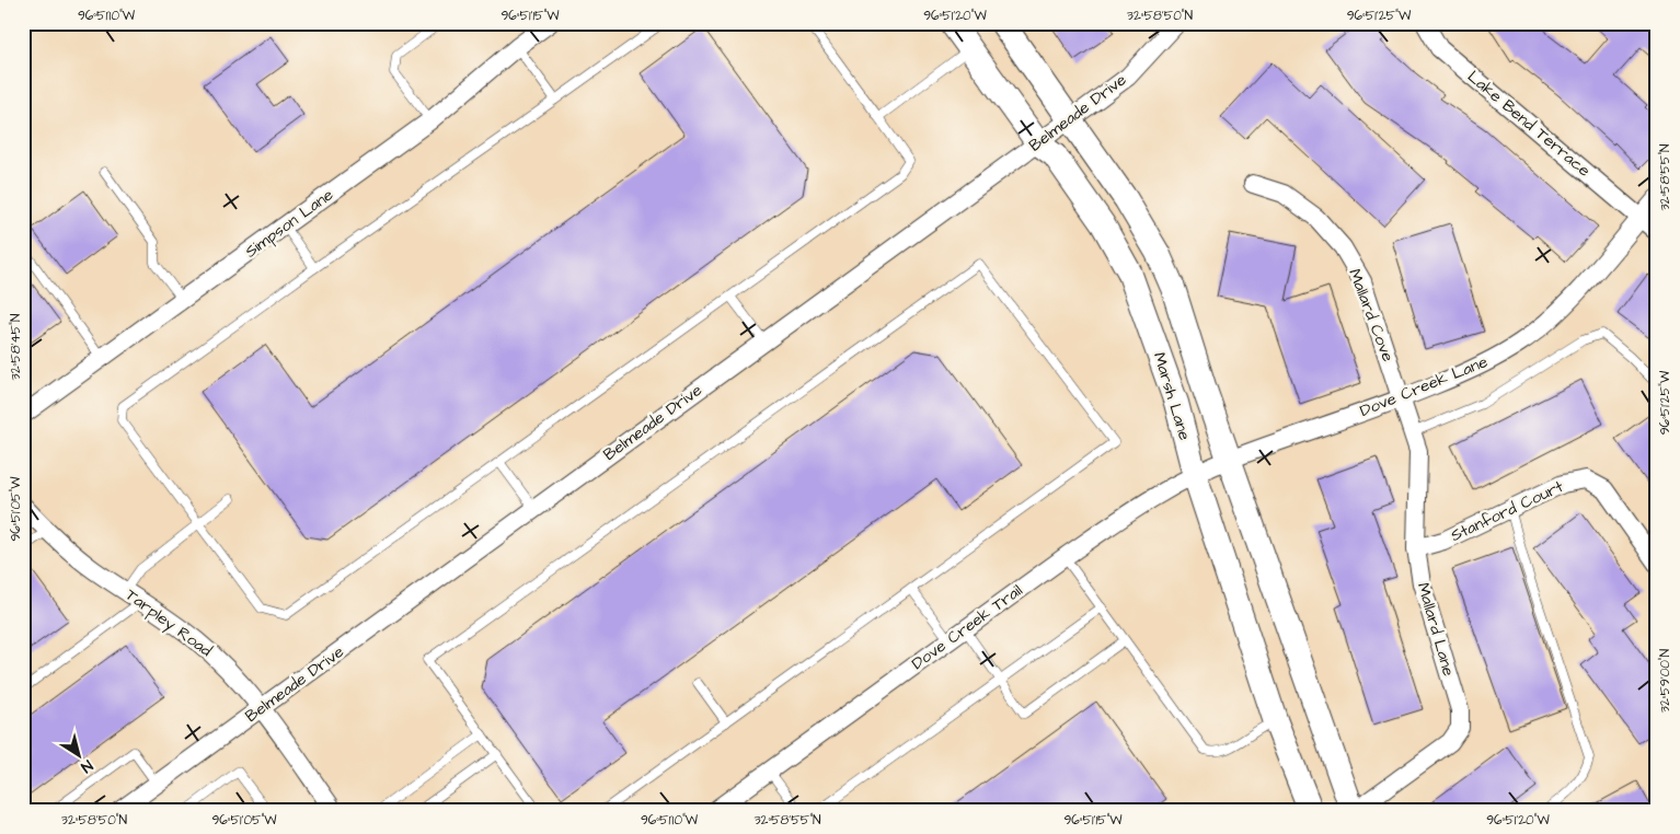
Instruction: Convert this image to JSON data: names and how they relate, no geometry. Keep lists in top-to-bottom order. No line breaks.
{"streets":{"main road":["Marsh Lane"],"street":["Belmeade Drive","Lake Bend Terrace","Simpson Lane","Mallard Cove","Dove Creek Lane","Stanford Court","Tarpley Road","Dove Creek Trail","Mallard Lane"]},"crossings":[["Belmeade Drive","Marsh Lane"],["Belmeade Drive","Tarpley Road"],["Lake Bend Terrace","Dove Creek Lane"],["Mallard Cove","Dove Creek Lane"],["Mallard Cove","Mallard Lane"],["Dove Creek Lane","Marsh Lane"],["Dove Creek Lane","Dove Creek Trail"],["Dove Creek Lane","Mallard Lane"],["Marsh Lane","Dove Creek Trail"],["Marsh Lane","Mallard Lane"],["Stanford Court","Mallard Lane"]],"north":"bottom right","coordinates":["96°51'10\"W","96°51'15\"W","96°51'20\"W","32°58'50\"N","96°51'25\"W","32°58'55\"N","32°58'45\"N","96°51'05\"W","32°59'00\"N"]}
